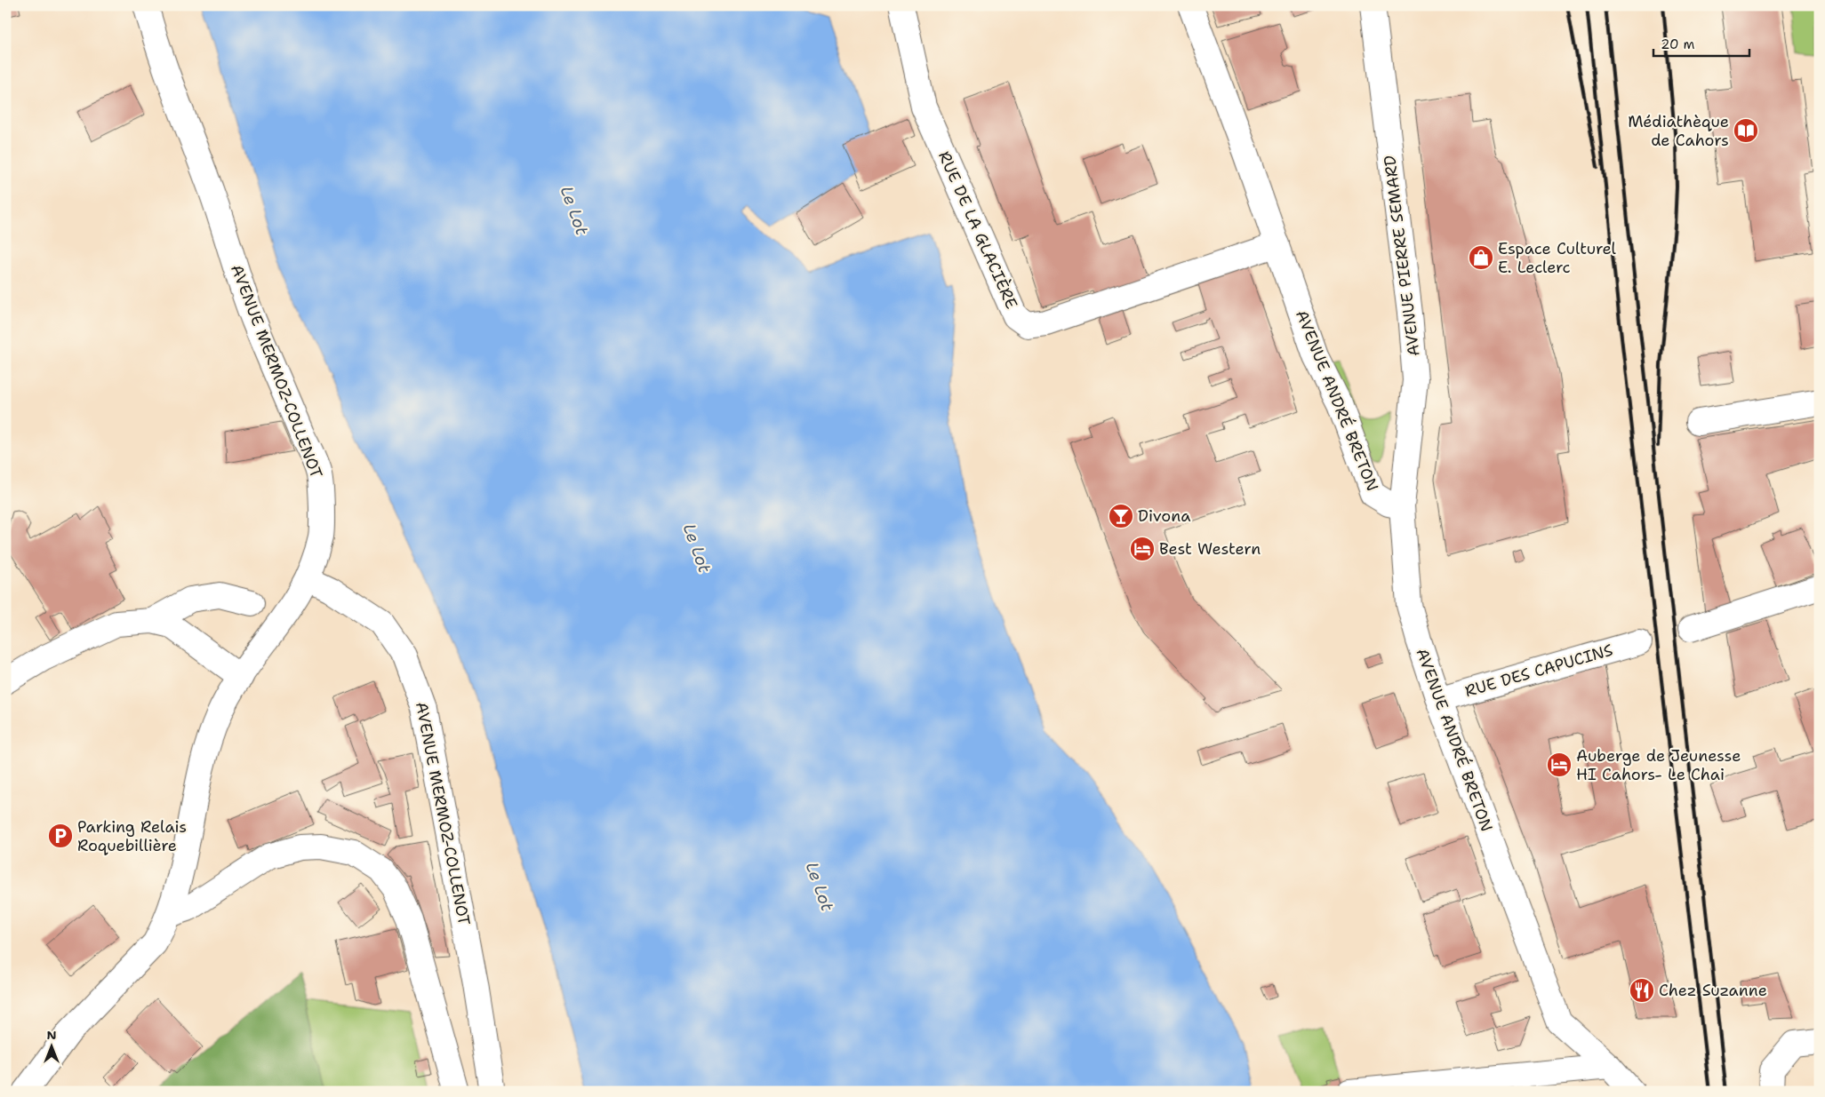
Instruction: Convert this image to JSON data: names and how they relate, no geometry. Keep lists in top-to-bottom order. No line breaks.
{"streets":{"street":["RUE DE LA GLACIÈRE","AVENUE PIERRE SEMARD","AVENUE MERMOZ-COLLENOT","AVENUE ANDRÉ BRETON","RUE DES CAPUCINS"]},"crossings":[["RUE DE LA GLACIÈRE","AVENUE ANDRÉ BRETON"],["AVENUE PIERRE SEMARD","AVENUE ANDRÉ BRETON"],["AVENUE ANDRÉ BRETON","RUE DES CAPUCINS"]],"water":["Le Lot"],"places":{"library":["Médiathèque de Cahors"],"shop":["Espace Culturel E. Leclerc"],"bar":["Divona"],"hotel":["Best Western","Auberge de Jeunesse HI Cahors- Le Chai"],"parking":["Parking Relais Roquebillière"],"restaurant":["Chez Suzanne"]},"scale_bar":"20 m","north":"top"}
